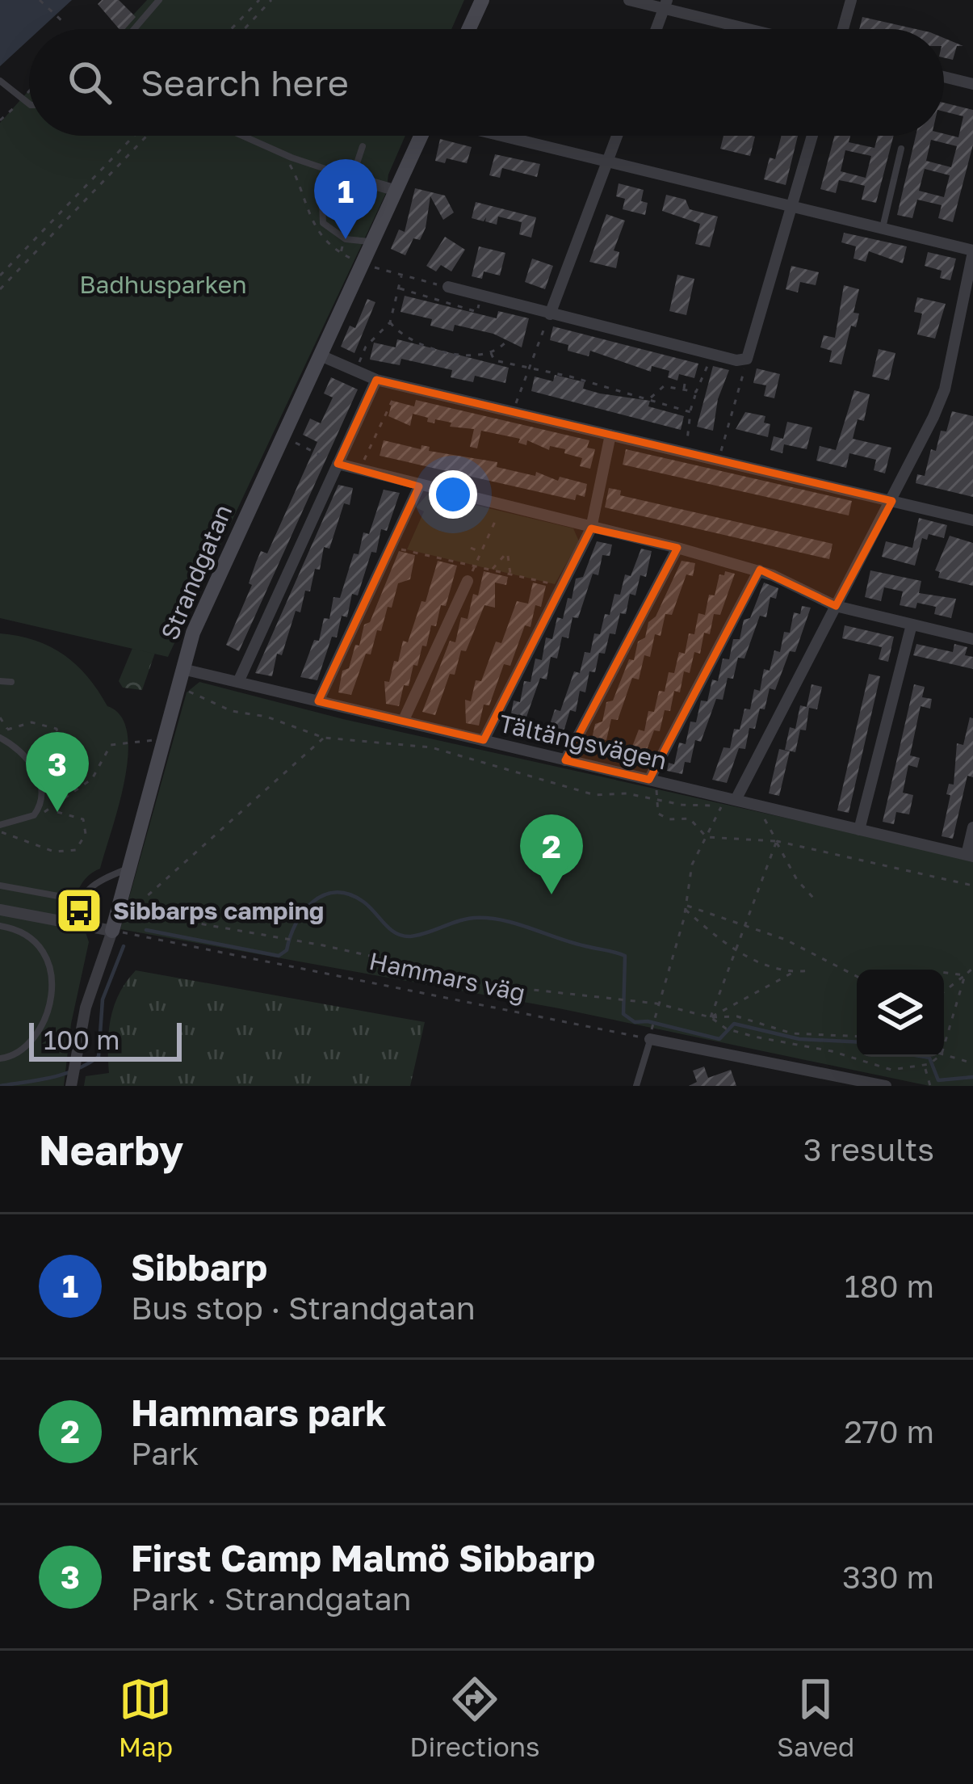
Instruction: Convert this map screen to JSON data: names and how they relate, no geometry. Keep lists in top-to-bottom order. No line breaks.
{"streets":{"street":["Strandgatan","Tältängsvägen"],"path":["Hammars väg"]},"crossings":[["Strandgatan","Tältängsvägen"],["Strandgatan","Hammars väg"]],"parks":["Badhusparken"],"places":{"bus stop":["Sibbarps camping"]},"scale_bar":"100 m","page":{"search":"Search here","pins":["1","3","2"],"scale":"100 m","heading":["Nearby","3 results"],"list":[{"mark":"1","name":"Sibbarp","note":"Bus stop · Strandgatan","value":"180 m"},{"mark":"2","name":"Hammars park","note":"Park","value":"270 m"},{"mark":"3","name":"First Camp Malmö Sibbarp","note":"Park · Strandgatan","value":"330 m"}],"nav":["Map","Directions","Saved"]}}
